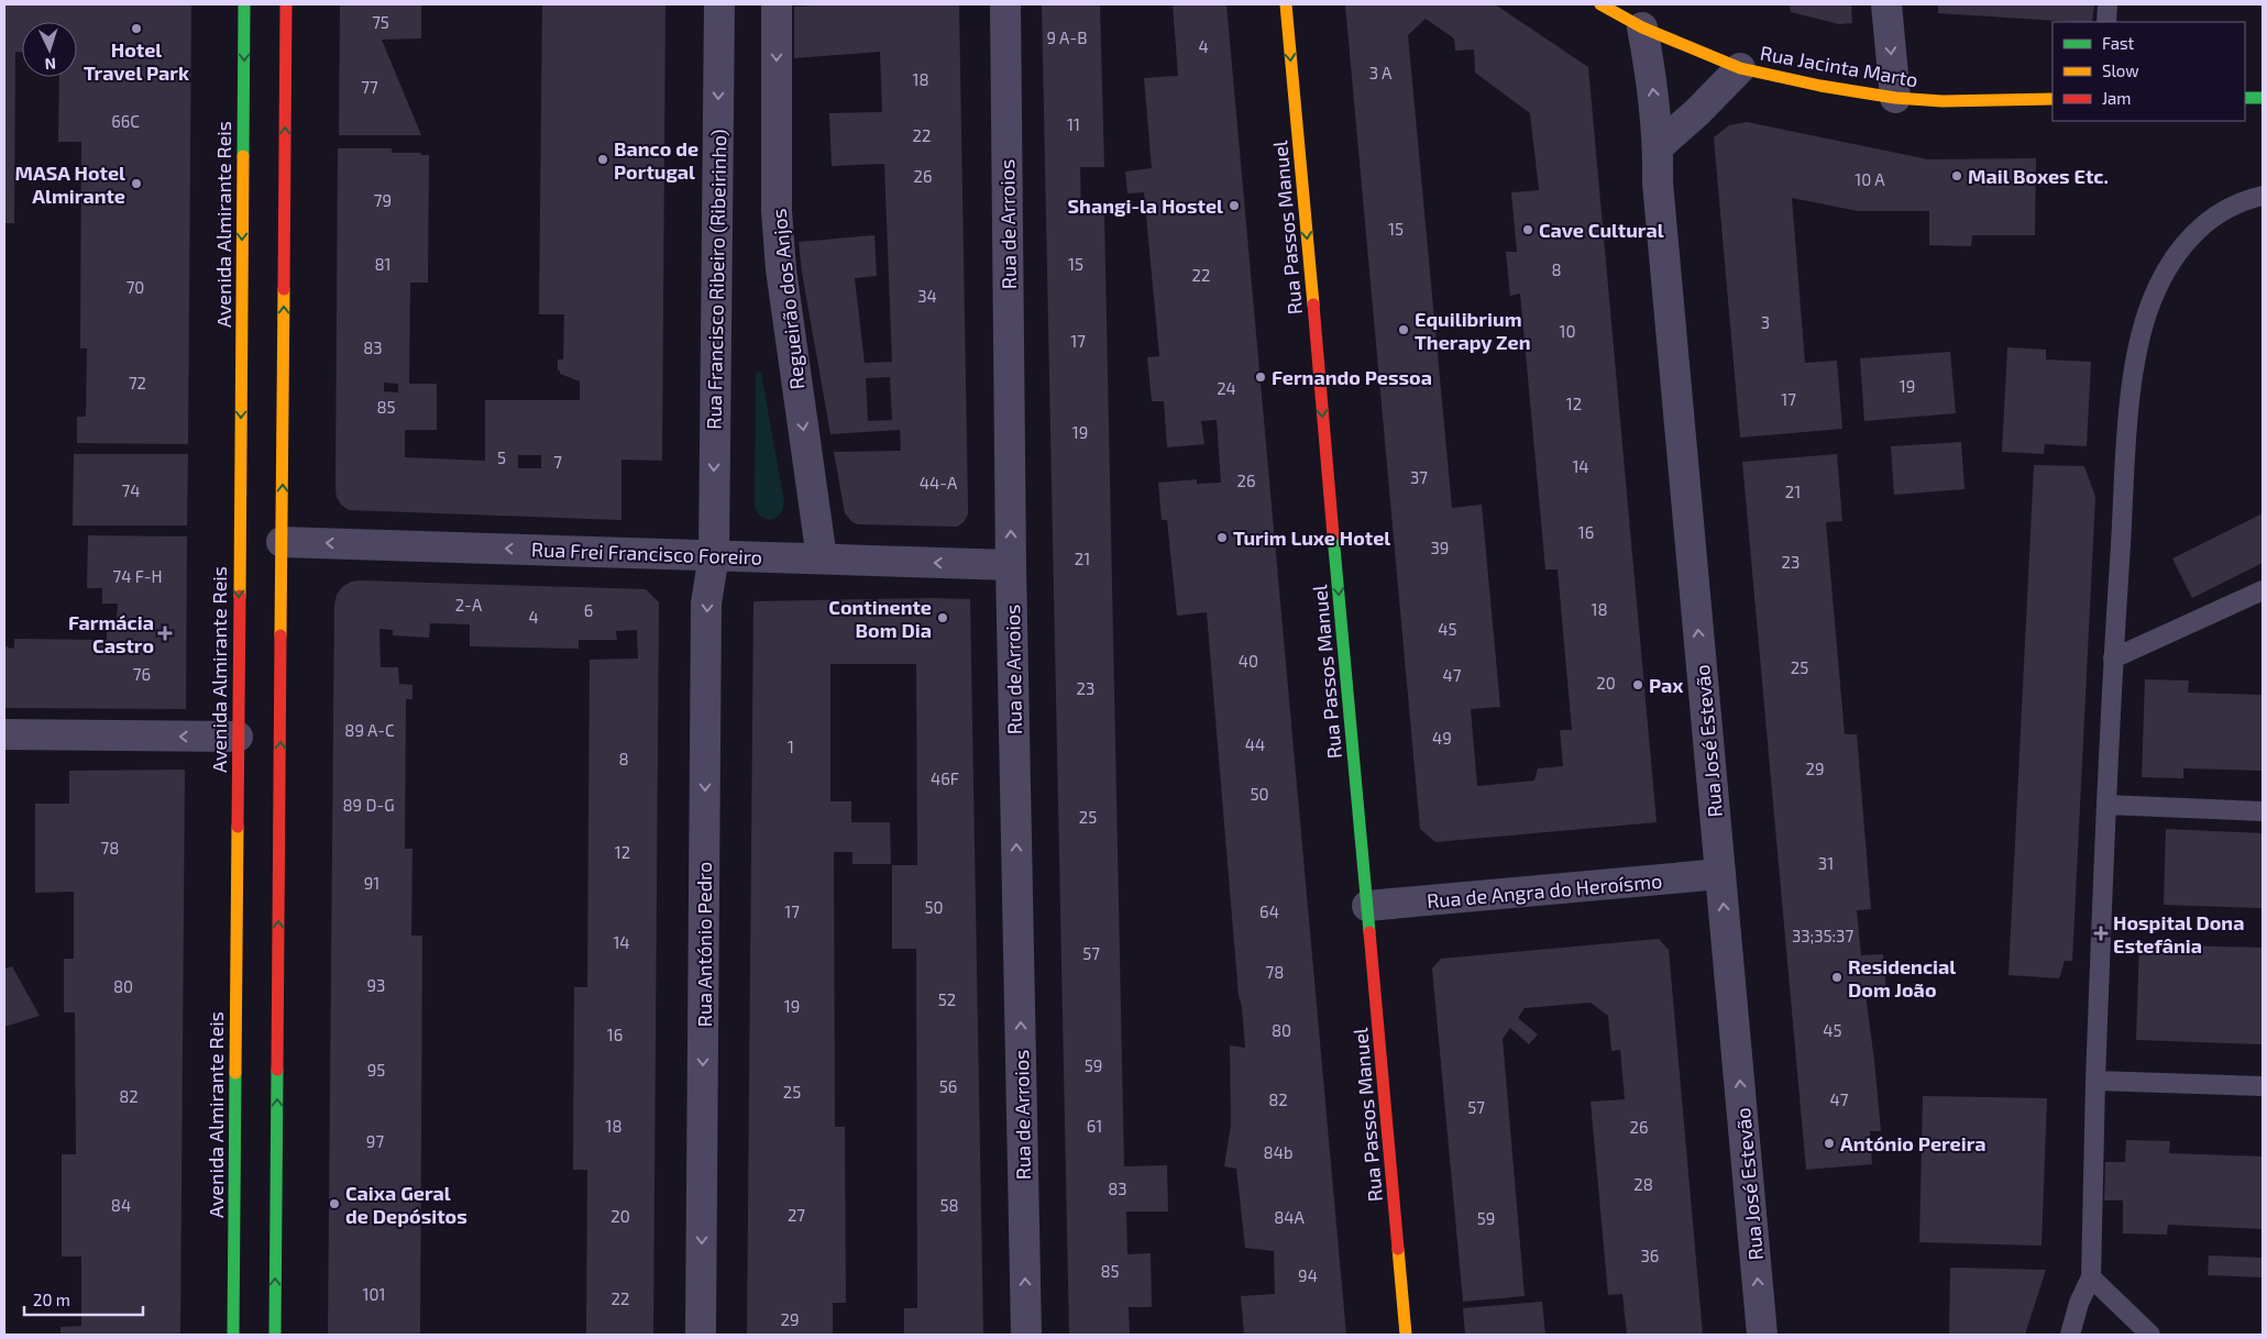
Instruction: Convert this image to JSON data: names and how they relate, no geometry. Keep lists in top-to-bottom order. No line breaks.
{"streets":{"main road":["Rua Jacinta Marto","Avenida Almirante Reis","Rua Passos Manuel"],"street":["Rua de Arroios","Rua Francisco Ribeiro (Ribeirinho)","Regueirão dos Anjos","Rua Frei Francisco Foreiro","Rua José Estevão","Rua de Angra do Heroísmo","Rua António Pedro"]},"crossings":[["Rua Jacinta Marto","Rua José Estevão"],["Rua de Arroios","Rua Frei Francisco Foreiro"],["Rua Passos Manuel","Rua de Angra do Heroísmo"],["Rua Francisco Ribeiro (Ribeirinho)","Rua Frei Francisco Foreiro"],["Rua Francisco Ribeiro (Ribeirinho)","Rua António Pedro"],["Regueirão dos Anjos","Rua Frei Francisco Foreiro"],["Rua Frei Francisco Foreiro","Rua António Pedro"],["Rua José Estevão","Rua de Angra do Heroísmo"]],"one_way":["Rua de Arroios","Rua Passos Manuel","Rua Francisco Ribeiro (Ribeirinho)","Regueirão dos Anjos","Rua Frei Francisco Foreiro","Rua José Estevão","Rua António Pedro"],"places":{"other":["Hotel Travel Park","Banco de Portugal","Mail Boxes Etc.","MASA Hotel Almirante","Shangi-la Hostel","Cave Cultural","Equilibrium Therapy Zen","Fernando Pessoa","Turim Luxe Hotel","Continente Bom Dia","Pax","Residencial Dom João","António Pereira","Caixa Geral de Depósitos"],"health":["Farmácia Castro","Hospital Dona Estefânia"]},"house_numbers":["75","9 A-B","4","3 A","18","77","66C","11","22","26","10 A","79","15","81","15","8","22","70","34","3","10","17","83","72","19","24","17","12","85","19","5","7","14","37","26","44-A","74","21","16","39","21","23","74 F-H","2-A","18","6","4","45","40","25","76","47","20","23","89 A-C","49","44","1","8","29","46F","50","89 D-G","25","78","12","31","91","50","17","64","33;35:37","14","57","78","93","80","52","19","80","45","16","59","95","56","25","82","82","47","57","18","61","26","97","84b","28","83","84","58","27","20","84A","59","36","85","94","101","22","29"],"legend":["Fast","Slow","Jam"],"scale_bar":"20 m","north":"bottom"}
